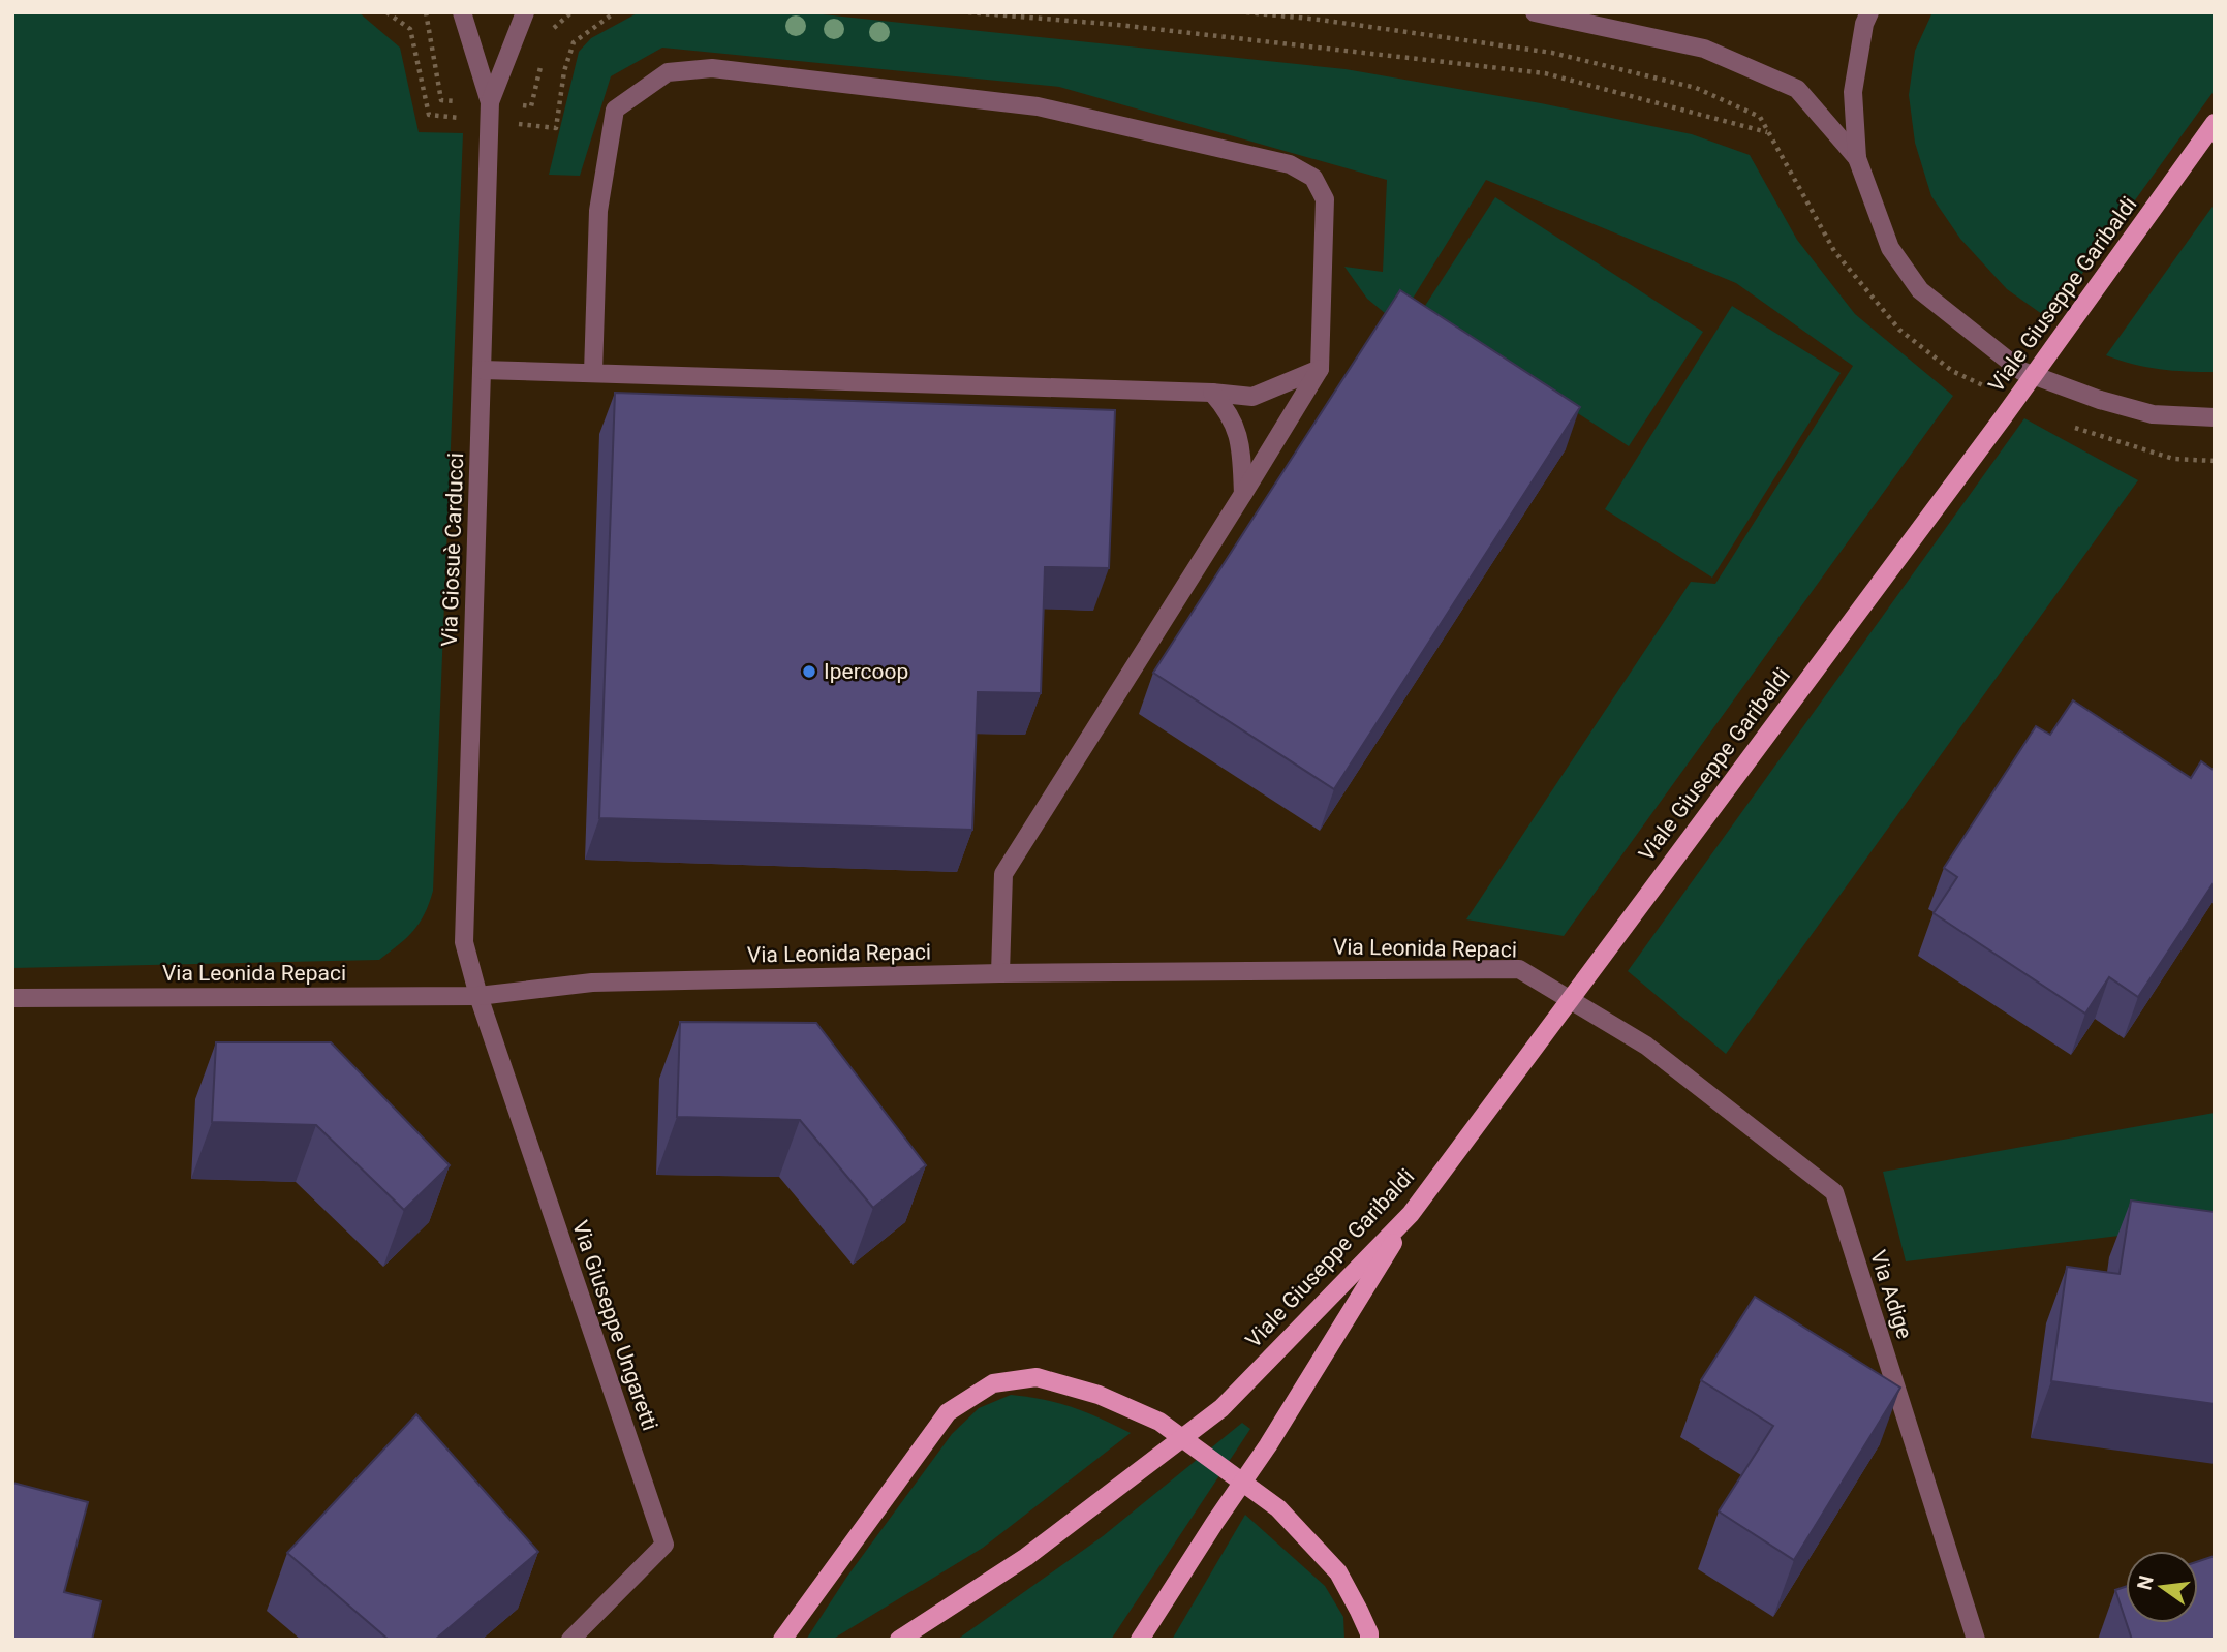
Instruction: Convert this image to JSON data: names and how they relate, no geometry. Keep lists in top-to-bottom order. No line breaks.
{"streets":{"main road":["Viale Giuseppe Garibaldi"],"street":["Via Giosuè Carducci","Via Leonida Repaci","Via Adige","Via Giuseppe Ungaretti"]},"crossings":[["Via Giosuè Carducci","Via Leonida Repaci"],["Via Giosuè Carducci","Via Giuseppe Ungaretti"],["Via Leonida Repaci","Via Adige"],["Via Leonida Repaci","Via Giuseppe Ungaretti"]],"places":["Ipercoop"],"north":"left"}
